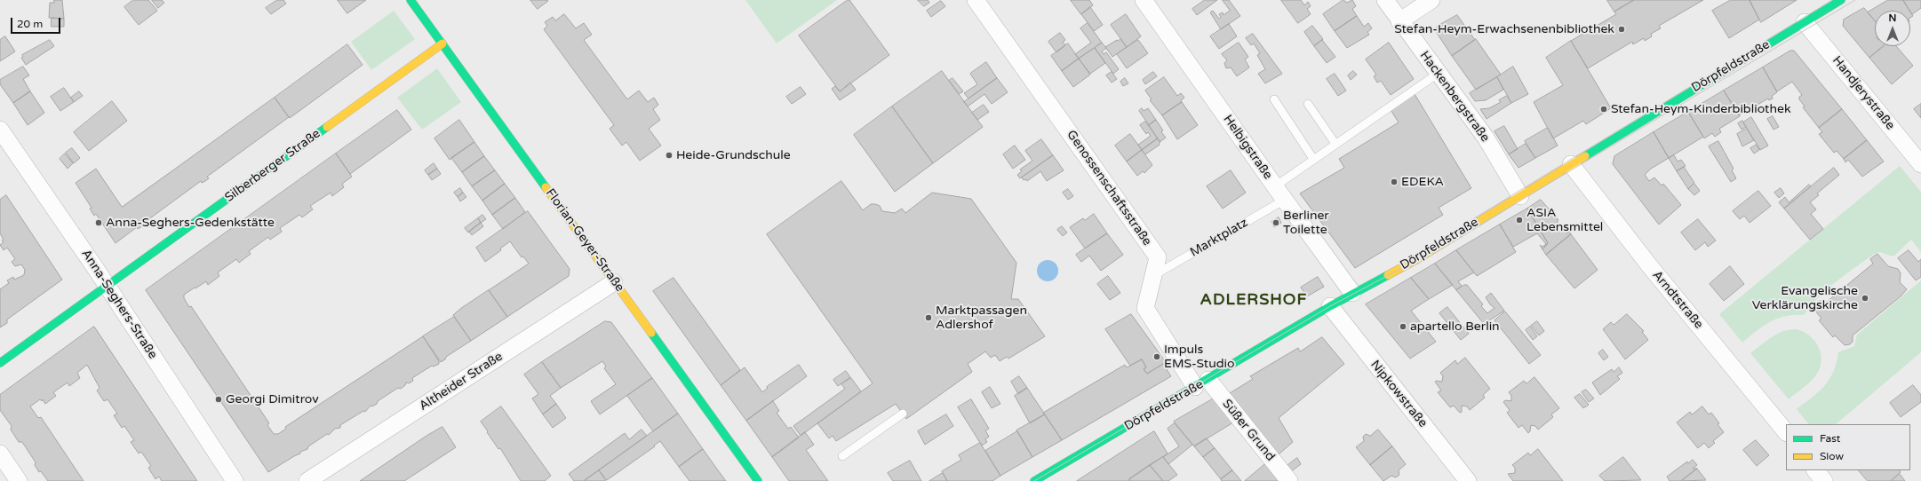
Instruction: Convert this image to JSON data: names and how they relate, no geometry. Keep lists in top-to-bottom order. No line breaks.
{"streets":{"street":["Dörpfeldstraße","Handjerystraße","Hackenbergstraße","Helbigstraße","Silberberger Straße","Genossenschaftsstraße","Florian-Geyer-Straße","Arndtstraße","Anna-Seghers-Straße","Altheider Straße","Nipkowstraße","Süßer Grund"],"lane":["Marktplatz"]},"crossings":[["Dörpfeldstraße","Handjerystraße"],["Dörpfeldstraße","Hackenbergstraße"],["Dörpfeldstraße","Helbigstraße"],["Dörpfeldstraße","Genossenschaftsstraße"],["Dörpfeldstraße","Arndtstraße"],["Dörpfeldstraße","Nipkowstraße"],["Dörpfeldstraße","Süßer Grund"],["Helbigstraße","Marktplatz"],["Silberberger Straße","Florian-Geyer-Straße"],["Silberberger Straße","Anna-Seghers-Straße"],["Genossenschaftsstraße","Marktplatz"],["Genossenschaftsstraße","Süßer Grund"],["Florian-Geyer-Straße","Altheider Straße"]],"districts":["ADLERSHOF"],"places":["Stefan-Heym-Erwachsenenbibliothek","Stefan-Heym-Kinderbibliothek","Heide-Grundschule","EDEKA","ASIA Lebensmittel","Anna-Seghers-Gedenkstätte","Berliner Toilette","Evangelische Verklärungskirche","Marktpassagen Adlershof","apartello Berlin","Impuls EMS-Studio","Georgi Dimitrov"],"legend":["Fast","Slow"],"scale_bar":"20 m","north":"top"}
